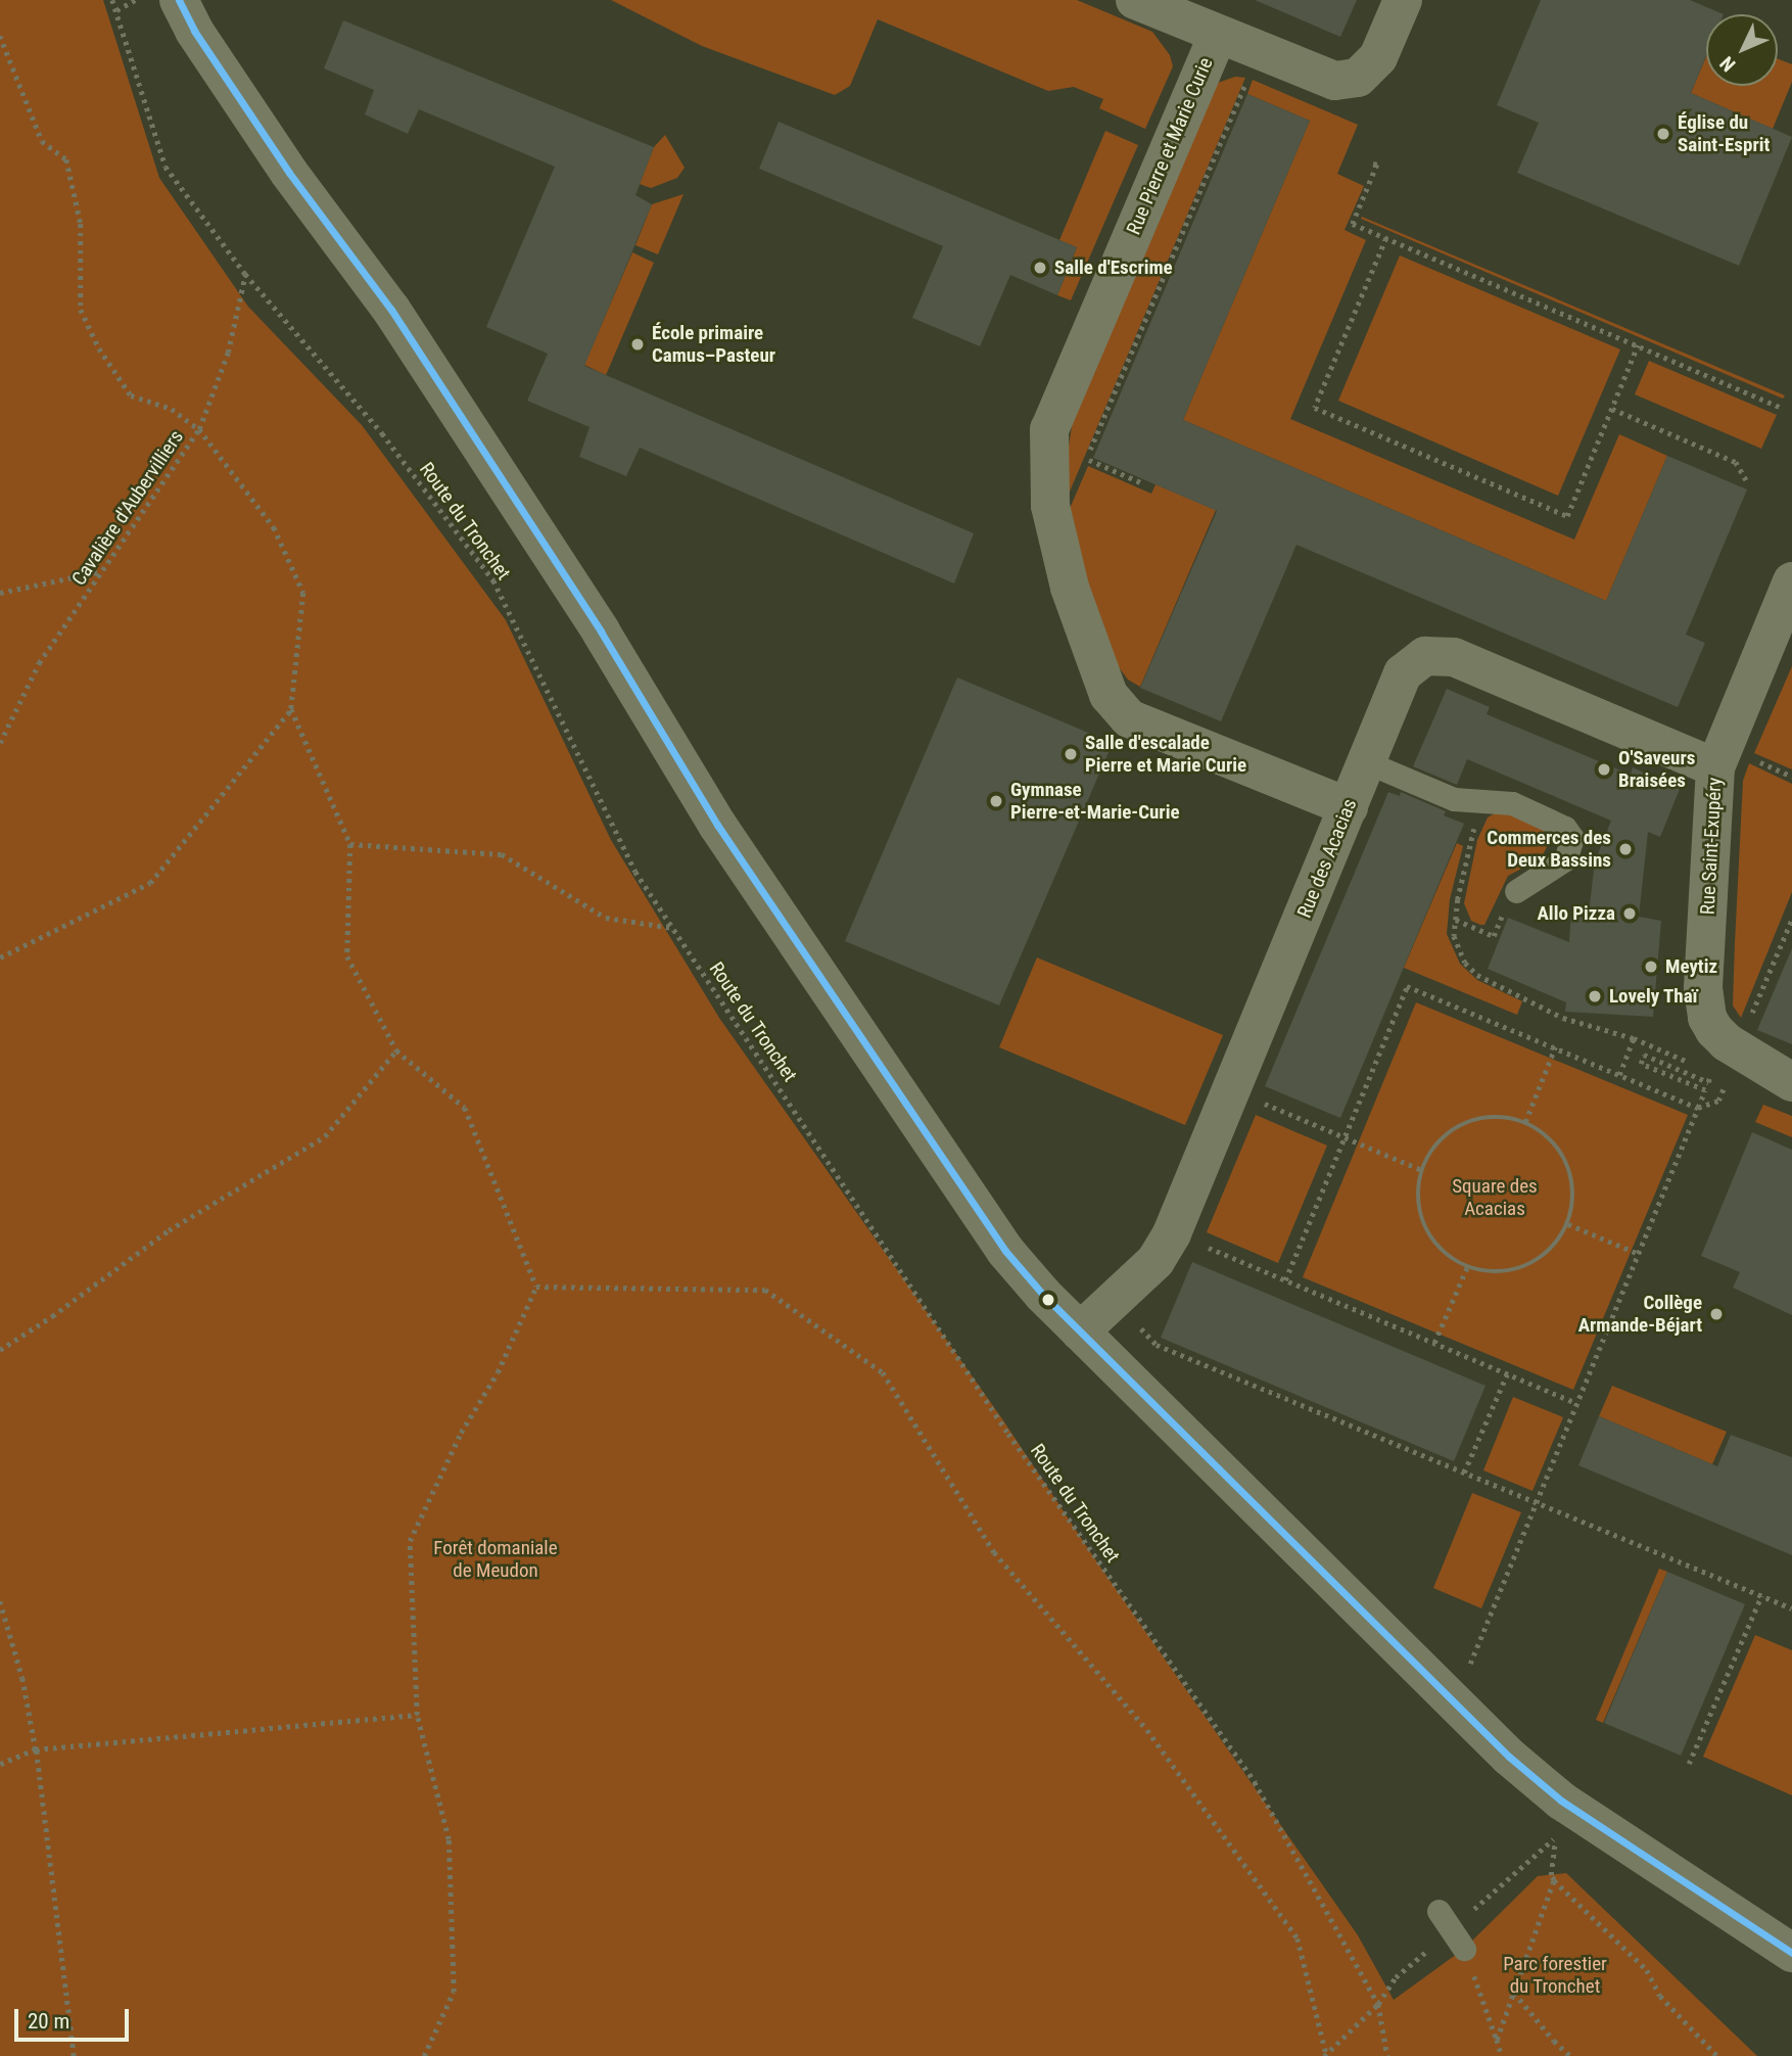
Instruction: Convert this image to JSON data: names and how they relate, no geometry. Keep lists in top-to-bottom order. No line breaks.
{"streets":{"street":["Rue Pierre et Marie Curie","Rue Saint-Exupéry","Rue des Acacias"],"path":["Cavalière d'Aubervilliers","Route du Tronchet"]},"crossings":[["Rue Pierre et Marie Curie","Rue des Acacias"],["Cavalière d'Aubervilliers","Route du Tronchet"],["Rue Saint-Exupéry","Rue des Acacias"]],"parks":["Square des Acacias","Forêt domaniale de Meudon","Parc forestier du Tronchet"],"places":["Église du Saint-Esprit","Salle d'Escrime","École primaire Camus–Pasteur","Salle d'escalade Pierre et Marie Curie","O'Saveurs Braisées","Gymnase Pierre-et-Marie-Curie","Commerces des Deux Bassins","Allo Pizza","Meytiz","Lovely Thaï","Collège Armande-Béjart"],"scale_bar":"20 m","north":"bottom left"}
